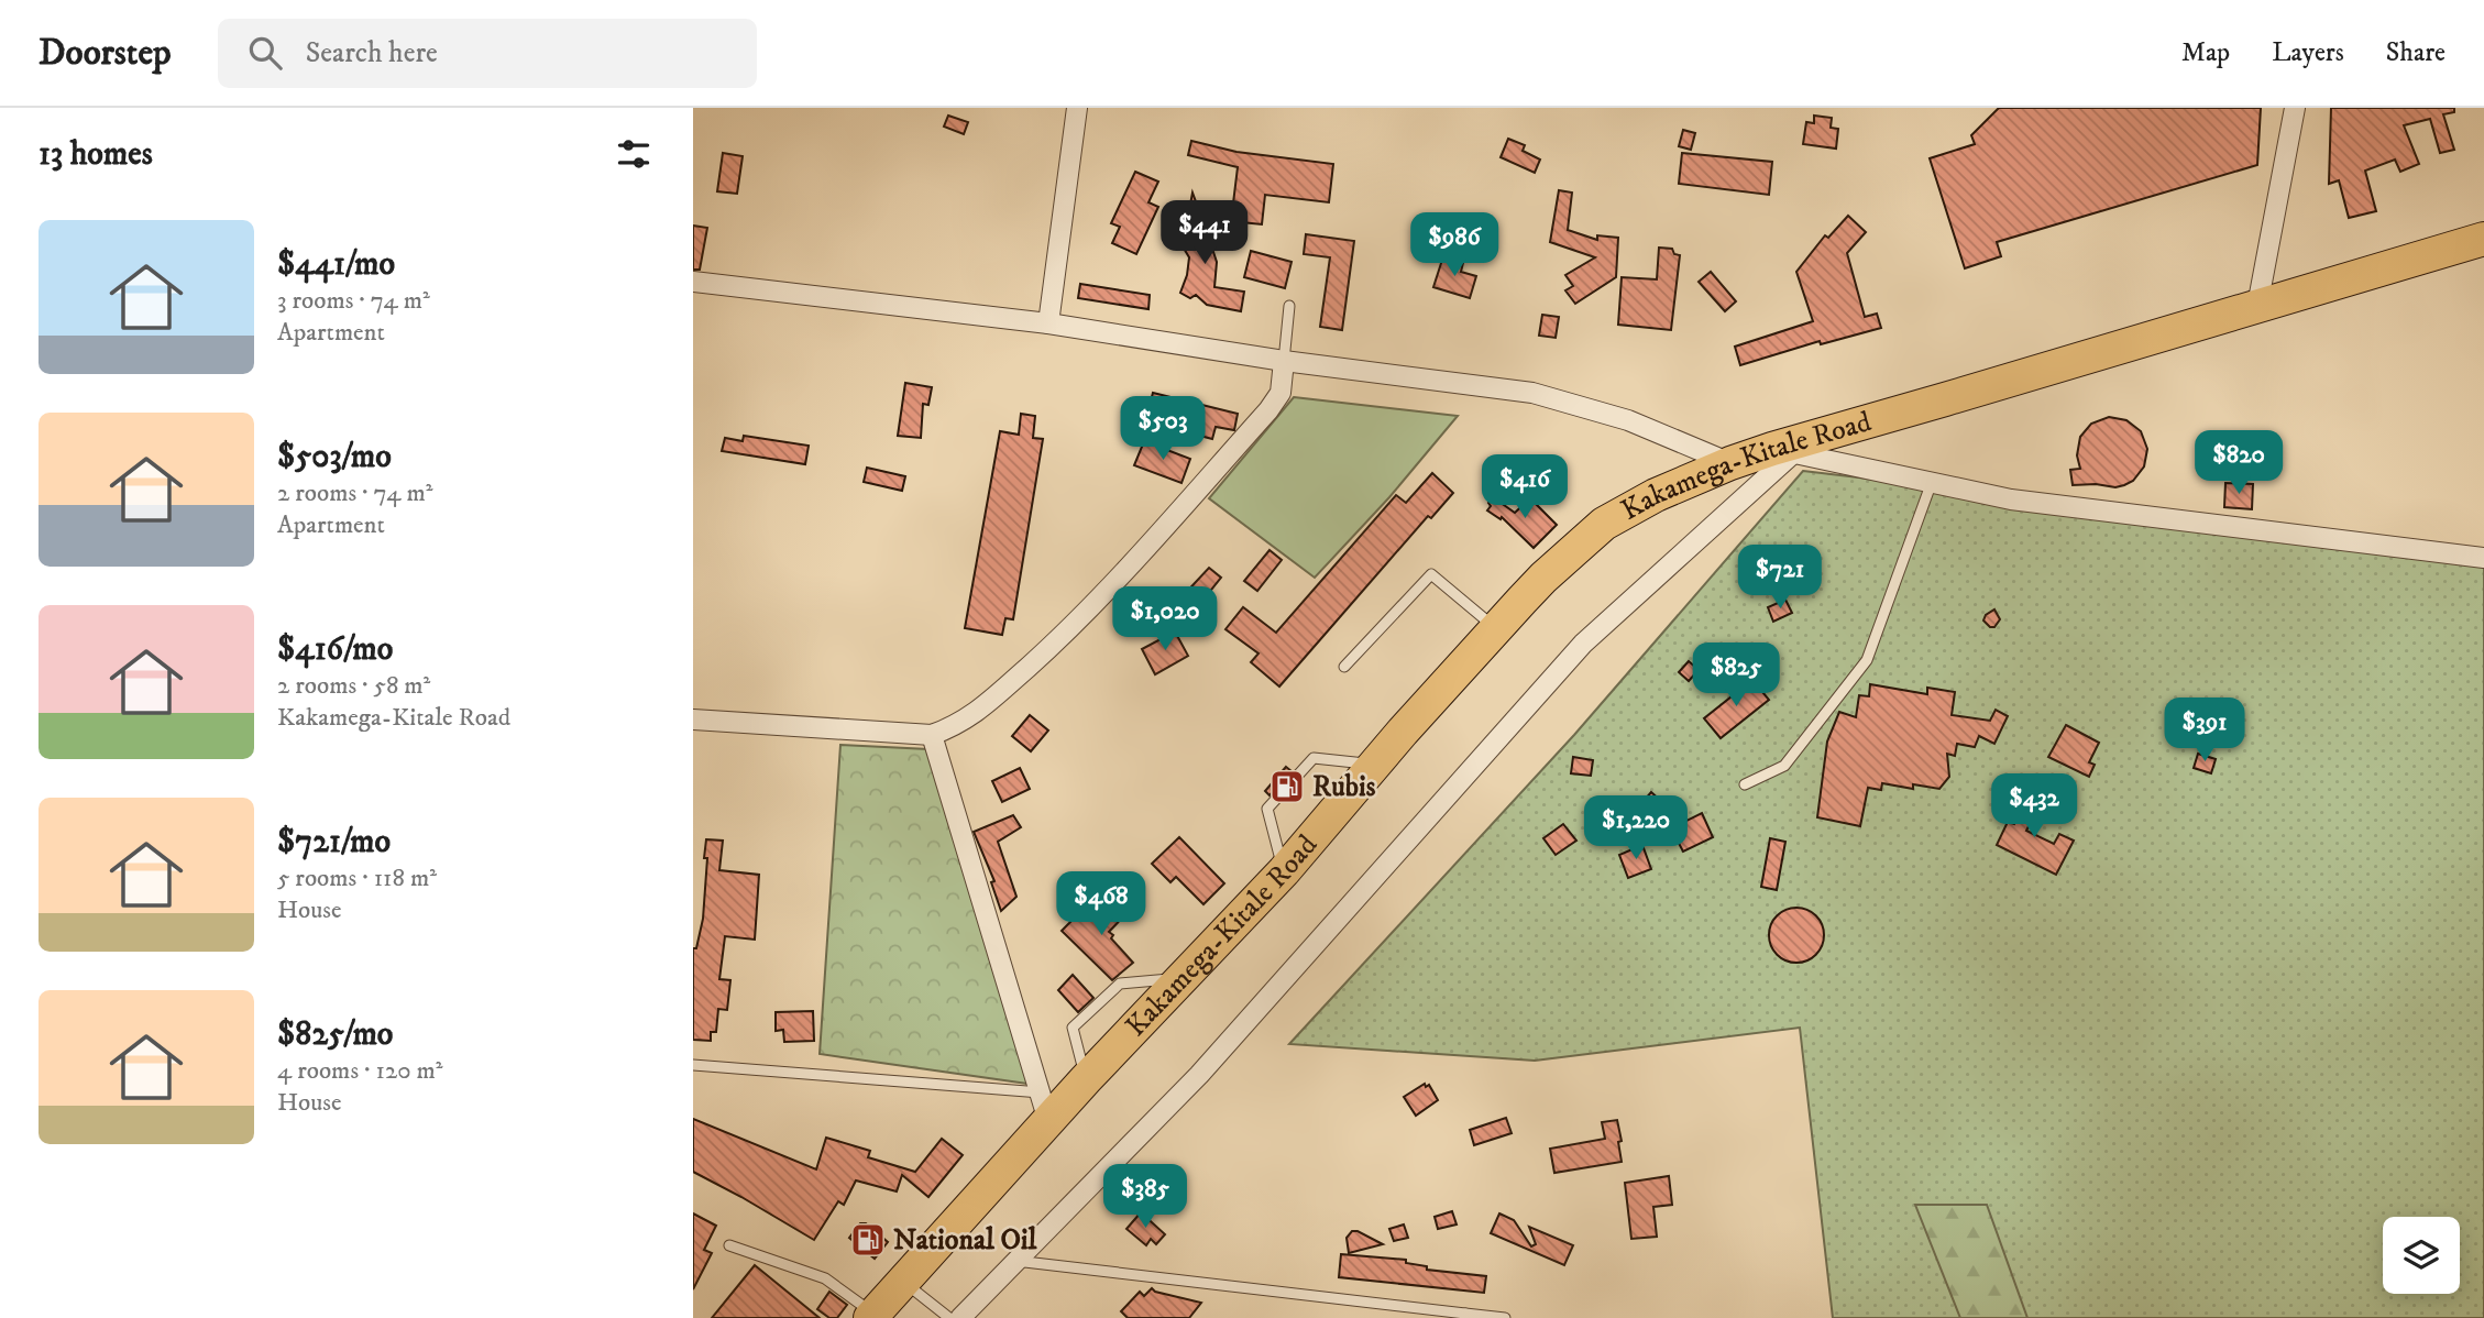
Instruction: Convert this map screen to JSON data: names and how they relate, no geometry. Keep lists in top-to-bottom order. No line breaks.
{"streets":{"highway":["Kakamega-Kitale Road"]},"places":{"fuel station":["Rubis","National Oil"]},"page":{"header":"Doorstep","search":"Search here","nav":["Map","Layers","Share"],"heading":"13 homes","list":[{"name":"$441/mo","note":"3 rooms · 74 m² · Apartment"},{"name":"$503/mo","note":"2 rooms · 74 m² · Apartment"},{"name":"$416/mo","note":"2 rooms · 58 m² · Kakamega-Kitale Road"},{"name":"$721/mo","note":"5 rooms · 118 m² · House"},{"name":"$825/mo","note":"4 rooms · 120 m² · House"}],"price":["$441","$986","$503","$820","$416","$721","$1,020","$825","$391","$432","$1,220","$468","$385"]}}
